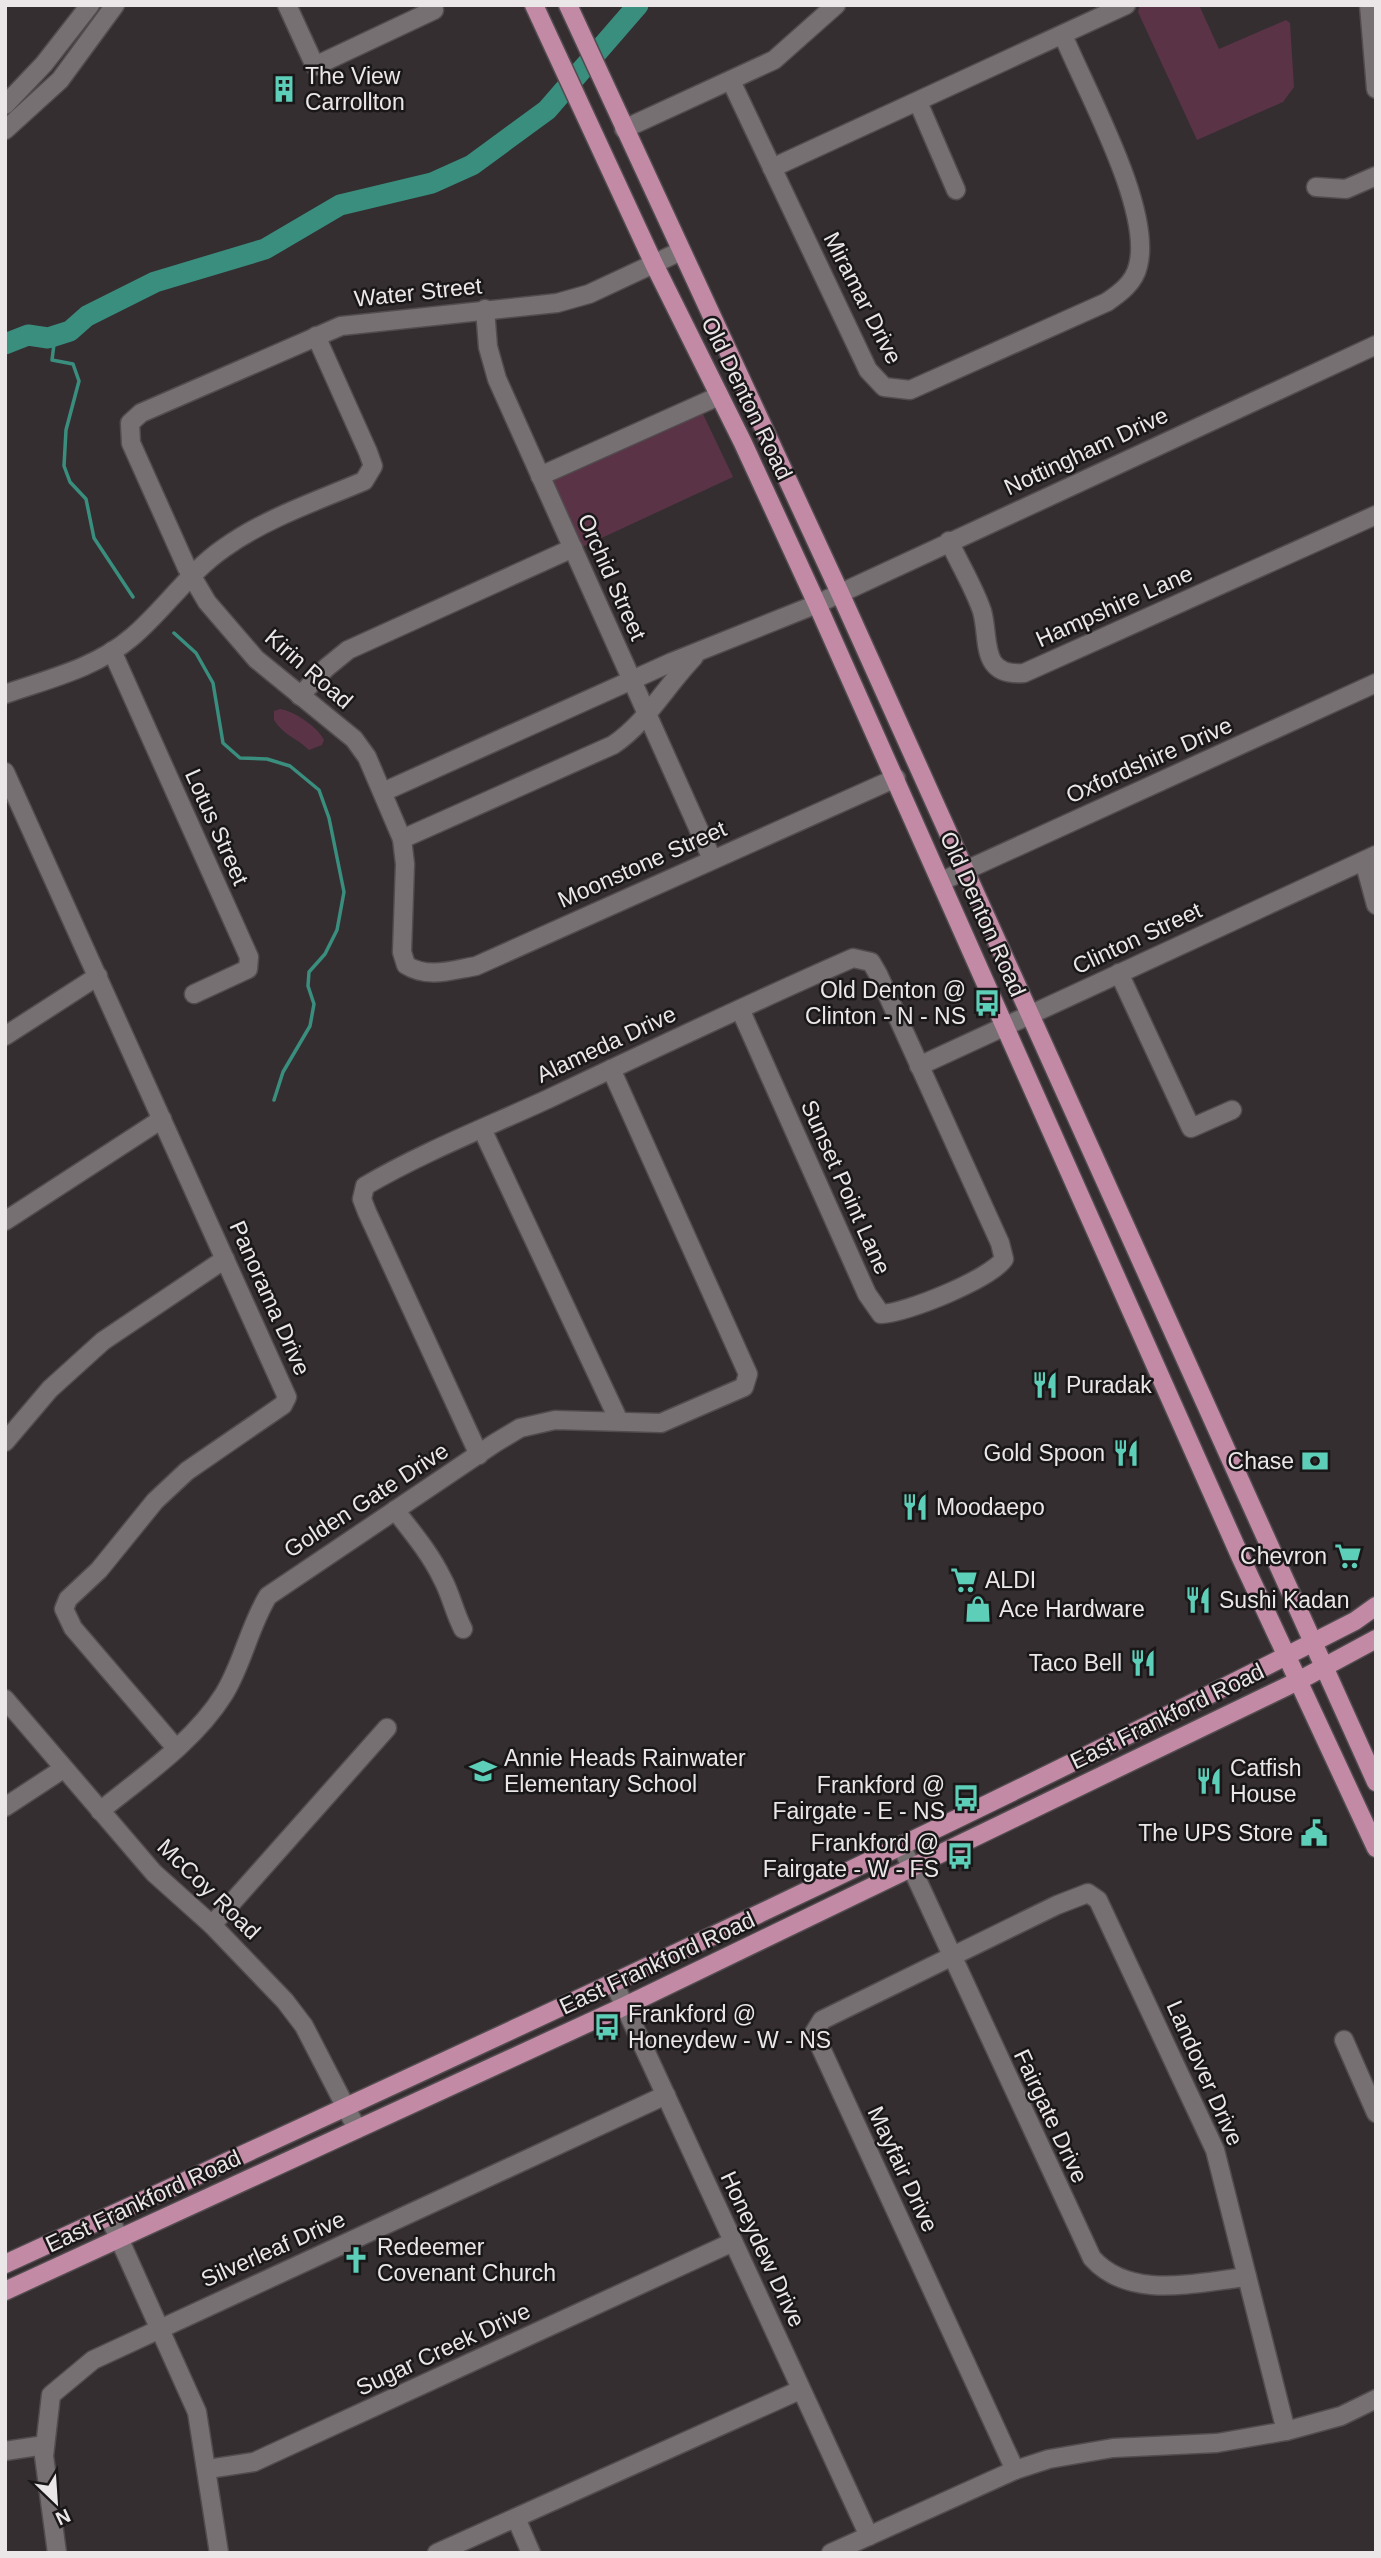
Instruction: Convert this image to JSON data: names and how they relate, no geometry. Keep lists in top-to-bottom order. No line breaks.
{"streets":{"main road":["Old Denton Road","East Frankford Road"],"street":["Water Street","Miramar Drive","Nottingham Drive","Orchid Street","Hampshire Lane","Kirin Road","Oxfordshire Drive","Lotus Street","Moonstone Street","Clinton Street","Alameda Drive","Sunset Point Lane","Panorama Drive","Golden Gate Drive","McCoy Road","Landover Drive","Fairgate Drive","Mayfair Drive","Silverleaf Drive","Honeydew Drive","Sugar Creek Drive"]},"crossings":[["Water Street","Old Denton Road"],["Water Street","Orchid Street"],["Water Street","Kirin Road"],["Old Denton Road","Nottingham Drive"],["Old Denton Road","Oxfordshire Drive"],["Old Denton Road","Moonstone Street"],["Old Denton Road","Clinton Street"],["Old Denton Road","East Frankford Road"],["Nottingham Drive","Orchid Street"],["Nottingham Drive","Hampshire Lane"],["Nottingham Drive","Kirin Road"],["Orchid Street","Moonstone Street"],["Kirin Road","Moonstone Street"],["Clinton Street","Alameda Drive"],["Clinton Street","Sunset Point Lane"],["Alameda Drive","Sunset Point Lane"],["Alameda Drive","Golden Gate Drive"],["Panorama Drive","Golden Gate Drive"],["Golden Gate Drive","McCoy Road"],["East Frankford Road","McCoy Road"],["East Frankford Road","Fairgate Drive"],["East Frankford Road","Honeydew Drive"],["Landover Drive","Fairgate Drive"],["Landover Drive","Mayfair Drive"],["Fairgate Drive","Mayfair Drive"],["Silverleaf Drive","Honeydew Drive"],["Honeydew Drive","Sugar Creek Drive"]],"places":{"building":["The View Carrollton"],"bus stop":["Old Denton @ Clinton - N - NS","Frankford @ Fairgate - E - NS","Frankford @ Fairgate - W - FS","Frankford @ Honeydew - W - NS"],"restaurant":["Puradak","Gold Spoon","Moodaepo","Sushi Kadan","Taco Bell","Catfish House"],"bank":["Chase"],"supermarket":["Chevron","ALDI"],"shop":["Ace Hardware"],"school or university":["Annie Heads Rainwater Elementary School"],"public building":["The UPS Store"],"church":["Redeemer Covenant Church"]},"north":"bottom right"}
